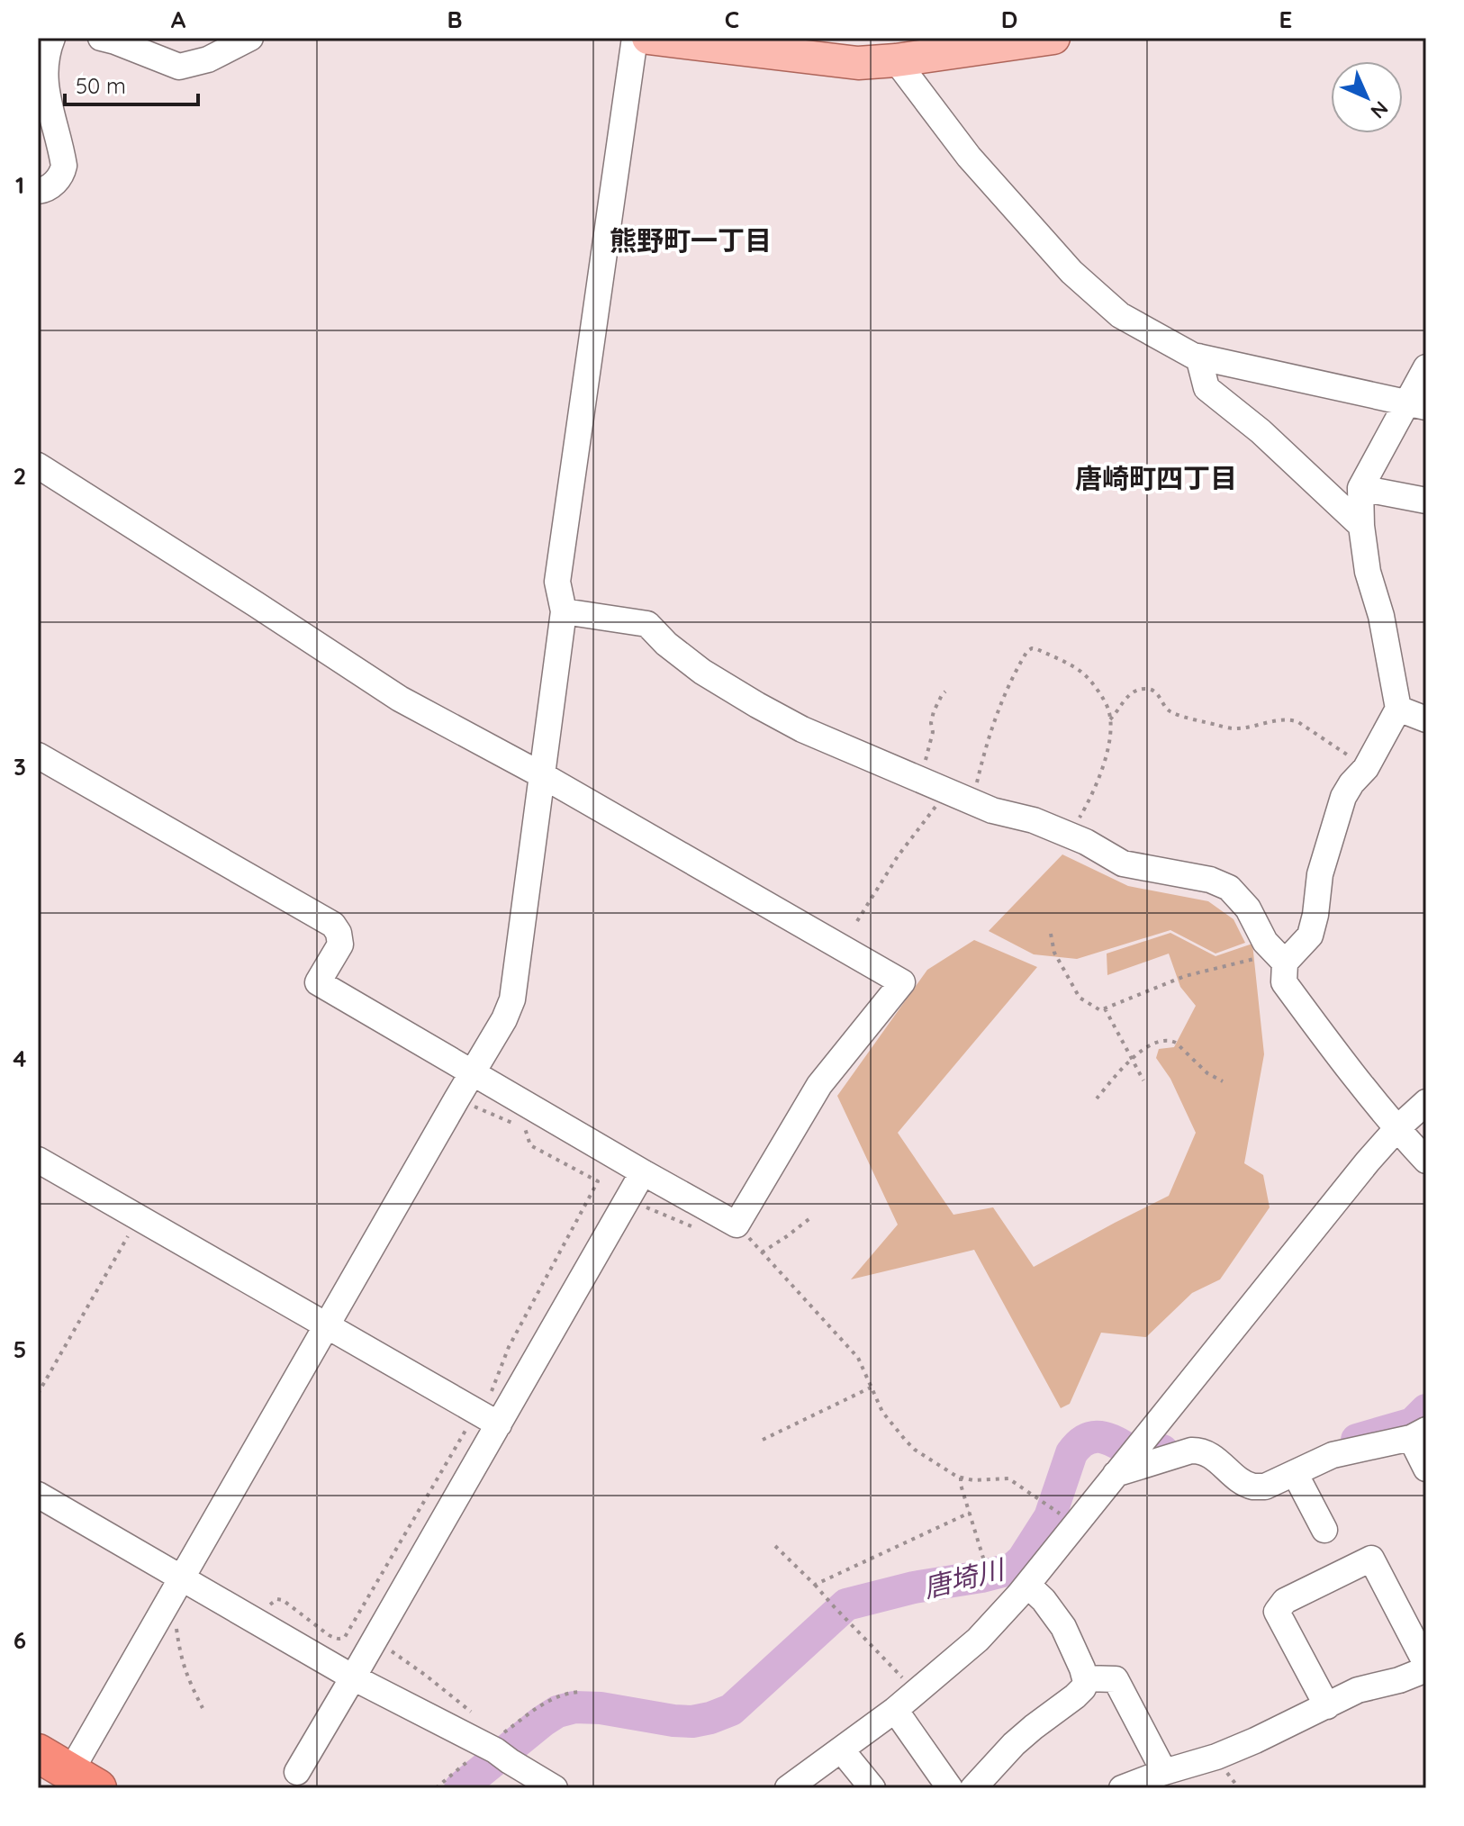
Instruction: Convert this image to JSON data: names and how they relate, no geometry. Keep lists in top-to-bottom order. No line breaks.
{"districts":["熊野町一丁目","唐崎町四丁目"],"water":["唐埼川"],"scale_bar":"50 m","north":"bottom right","grid":{"columns":["A","B","C","D","E"],"rows":["1","2","3","4","5","6"]}}
